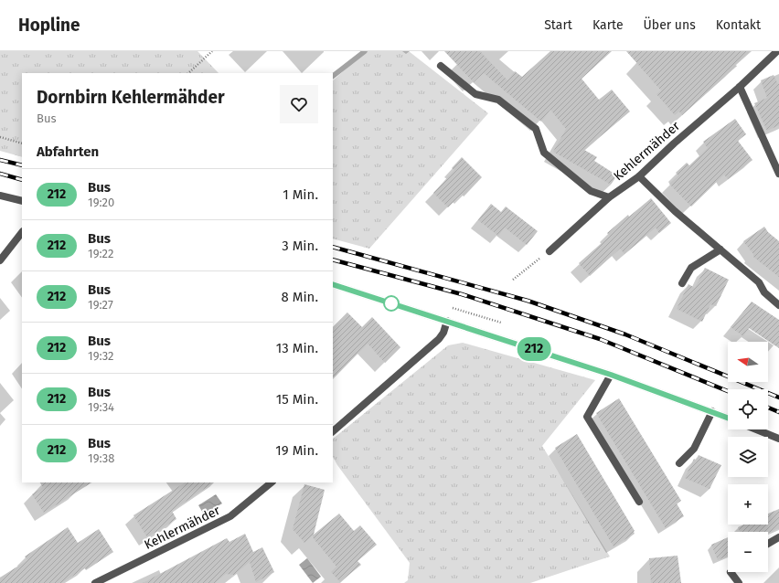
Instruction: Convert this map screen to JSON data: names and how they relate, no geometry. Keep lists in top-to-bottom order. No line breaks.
{"streets":{"street":["Kehlermähder"]},"lines":["bus line 212"],"north":"left","page":{"header":"Hopline","nav":["Start","Karte","Über uns","Kontakt"],"on_map":"212","heading":[["Dornbirn Kehlermähder","Bus"],"Abfahrten"],"list":[{"mark":"212","name":"Bus","note":"19:20","value":"1 Min."},{"mark":"212","name":"Bus","note":"19:22","value":"3 Min."},{"mark":"212","name":"Bus","note":"19:27","value":"8 Min."},{"mark":"212","name":"Bus","note":"19:32","value":"13 Min."},{"mark":"212","name":"Bus","note":"19:34","value":"15 Min."},{"mark":"212","name":"Bus","note":"19:38","value":"19 Min."}],"map_buttons":["+","−"]}}
